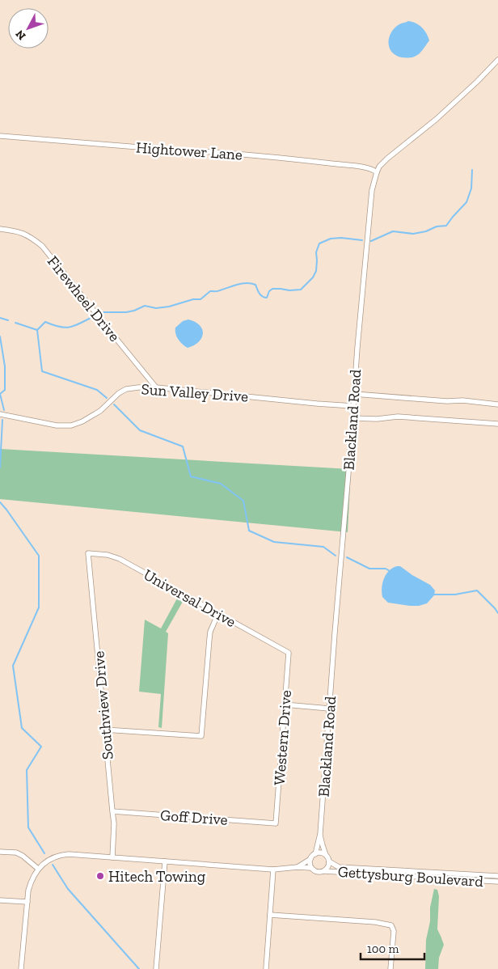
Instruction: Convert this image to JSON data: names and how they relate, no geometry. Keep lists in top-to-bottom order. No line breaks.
{"streets":{"street":["Hightower Lane","Firewheel Drive","Sun Valley Drive","Blackland Road","Universal Drive","Southview Drive","Western Drive","Goff Drive","Gettysburg Boulevard"]},"crossings":[["Hightower Lane","Blackland Road"],["Firewheel Drive","Sun Valley Drive"],["Sun Valley Drive","Blackland Road"],["Blackland Road","Gettysburg Boulevard"],["Universal Drive","Southview Drive"],["Universal Drive","Western Drive"],["Southview Drive","Goff Drive"],["Western Drive","Goff Drive"]],"places":["Hitech Towing"],"scale_bar":"100 m","north":"bottom left"}
